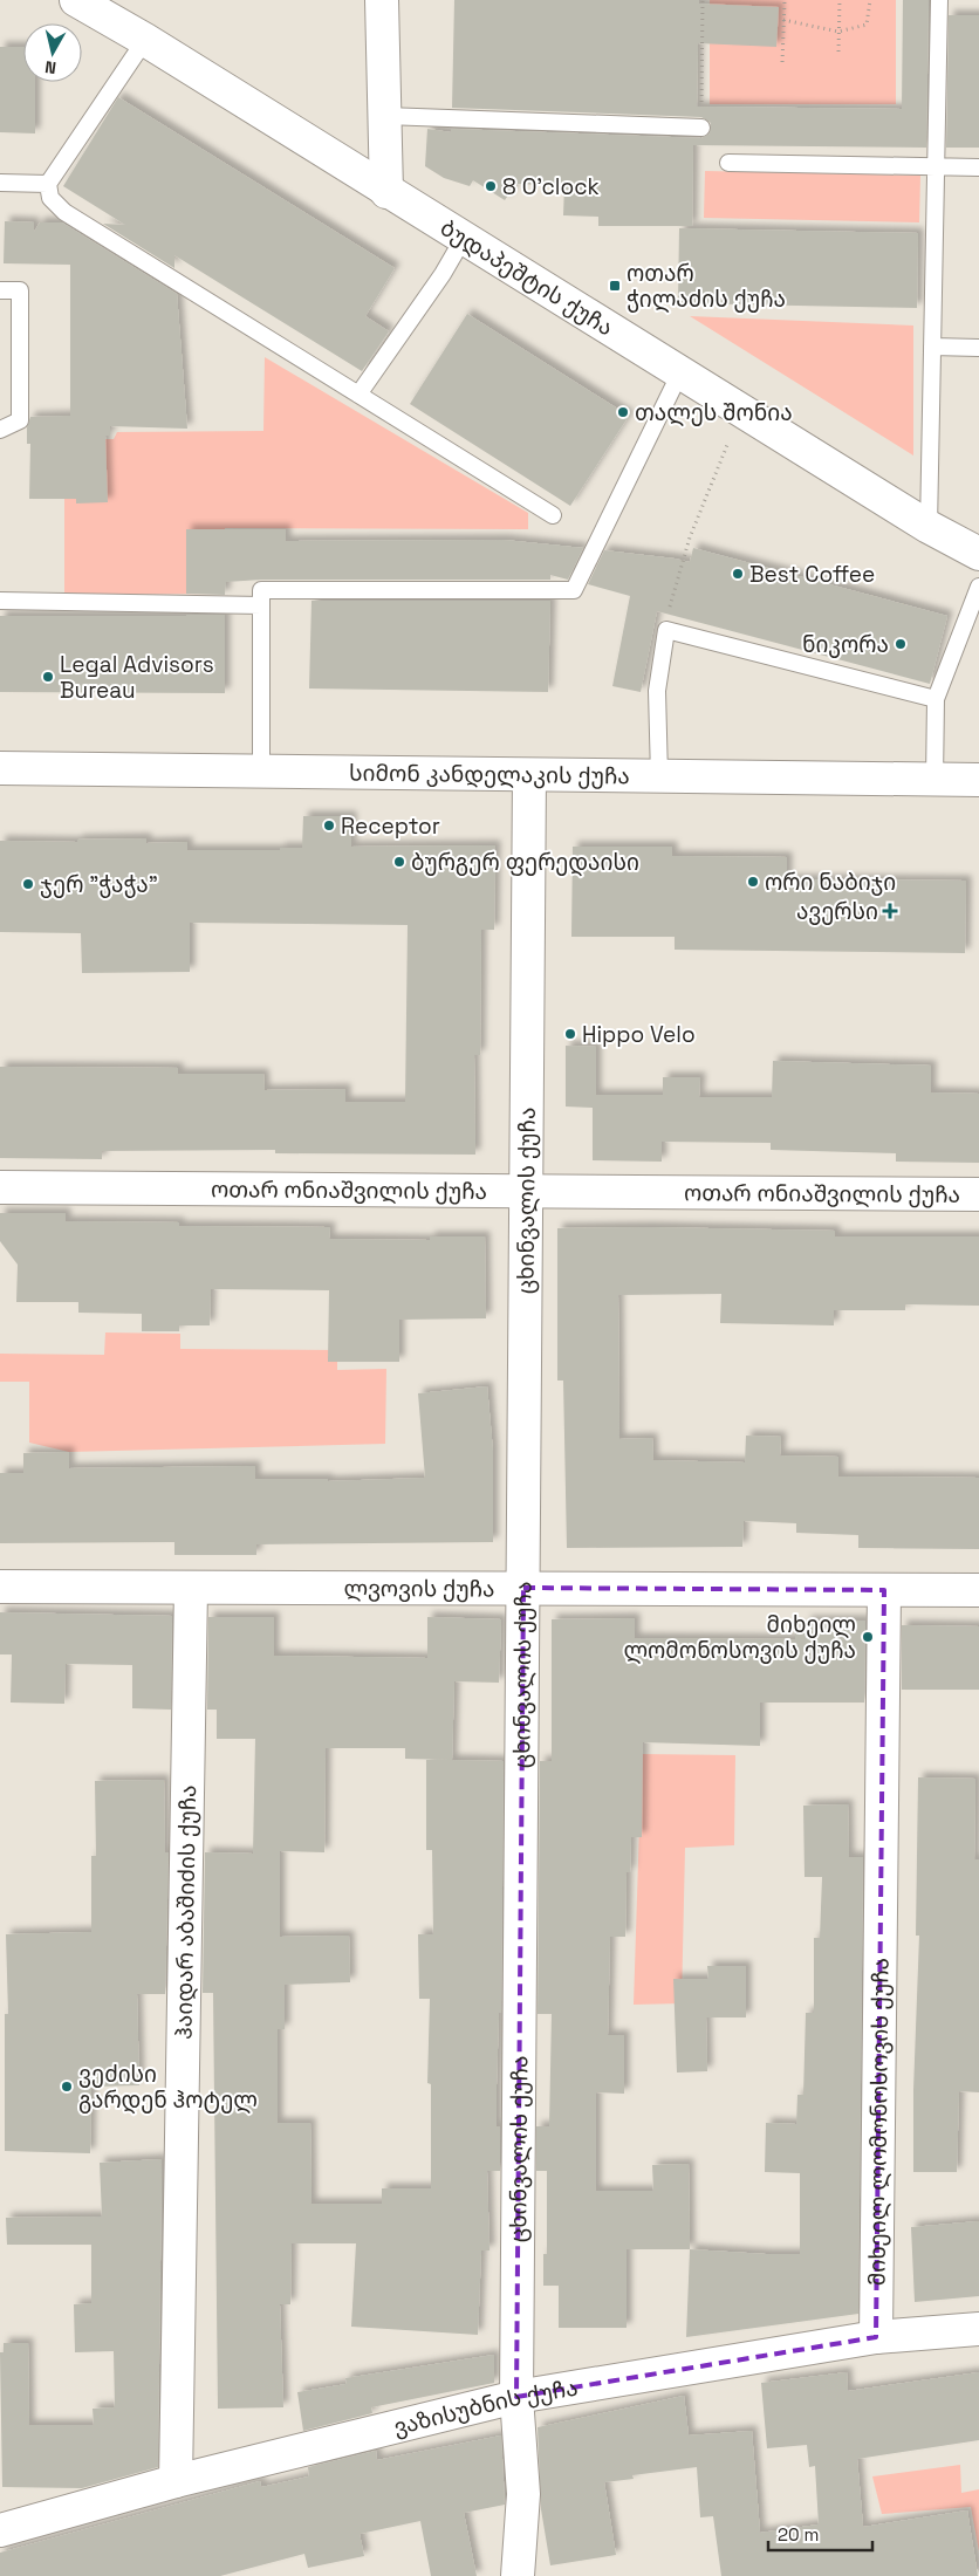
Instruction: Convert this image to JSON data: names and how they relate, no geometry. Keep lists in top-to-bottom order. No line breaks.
{"streets":{"street":["ბუდაპეშტის ქუჩა","სიმონ კანდელაკის ქუჩა","ოთარ ონიაშვილის ქუჩა","ცხინვალის ქუჩა","ლვოვის ქუჩა","ჰაიდარ აბაშიძის ქუჩა","მიხეილ ლომონოსოვის ქუჩა","ვაზისუბნის ქუჩა"]},"crossings":[["სიმონ კანდელაკის ქუჩა","ცხინვალის ქუჩა"],["ოთარ ონიაშვილის ქუჩა","ცხინვალის ქუჩა"],["ცხინვალის ქუჩა","ლვოვის ქუჩა"],["ცხინვალის ქუჩა","ვაზისუბნის ქუჩა"],["ლვოვის ქუჩა","ჰაიდარ აბაშიძის ქუჩა"],["ლვოვის ქუჩა","მიხეილ ლომონოსოვის ქუჩა"],["ჰაიდარ აბაშიძის ქუჩა","ვაზისუბნის ქუჩა"],["მიხეილ ლომონოსოვის ქუჩა","ვაზისუბნის ქუჩა"]],"places":{"other":["8 O'clock","თალეს შონია","Best Coffee","ნიკორა","Legal Advisors Bureau","Receptor","ბურგერ ფერედაისი","ორი ნაბიჯი","ჯერ \"ჭაჭა\"","Hippo Velo","მიხეილ ლომონოსოვის ქუჩა","ვეძისი გარდენ ჰოტელ"],"transit":["ოთარ ჭილაძის ქუჩა"],"health":["ავერსი"]},"scale_bar":"20 m","north":"bottom"}
